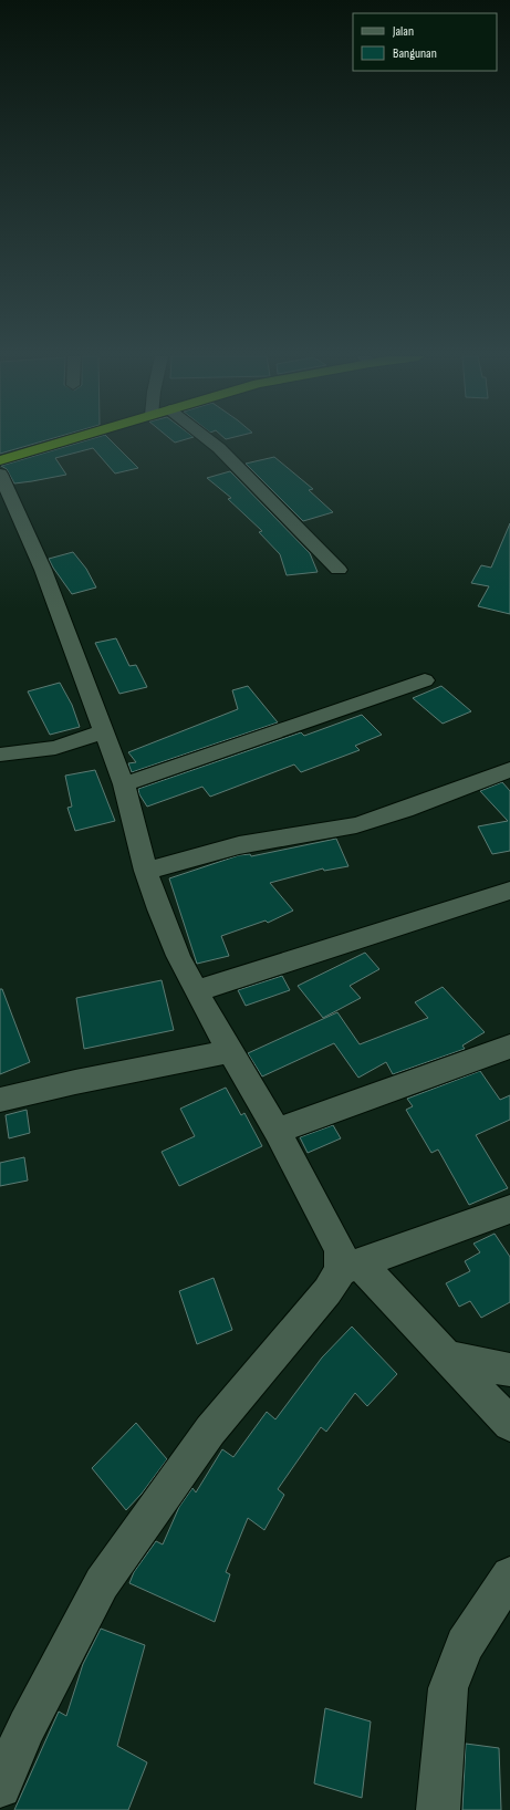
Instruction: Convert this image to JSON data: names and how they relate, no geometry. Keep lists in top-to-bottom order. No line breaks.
{"legend":["Jalan","Bangunan"]}
